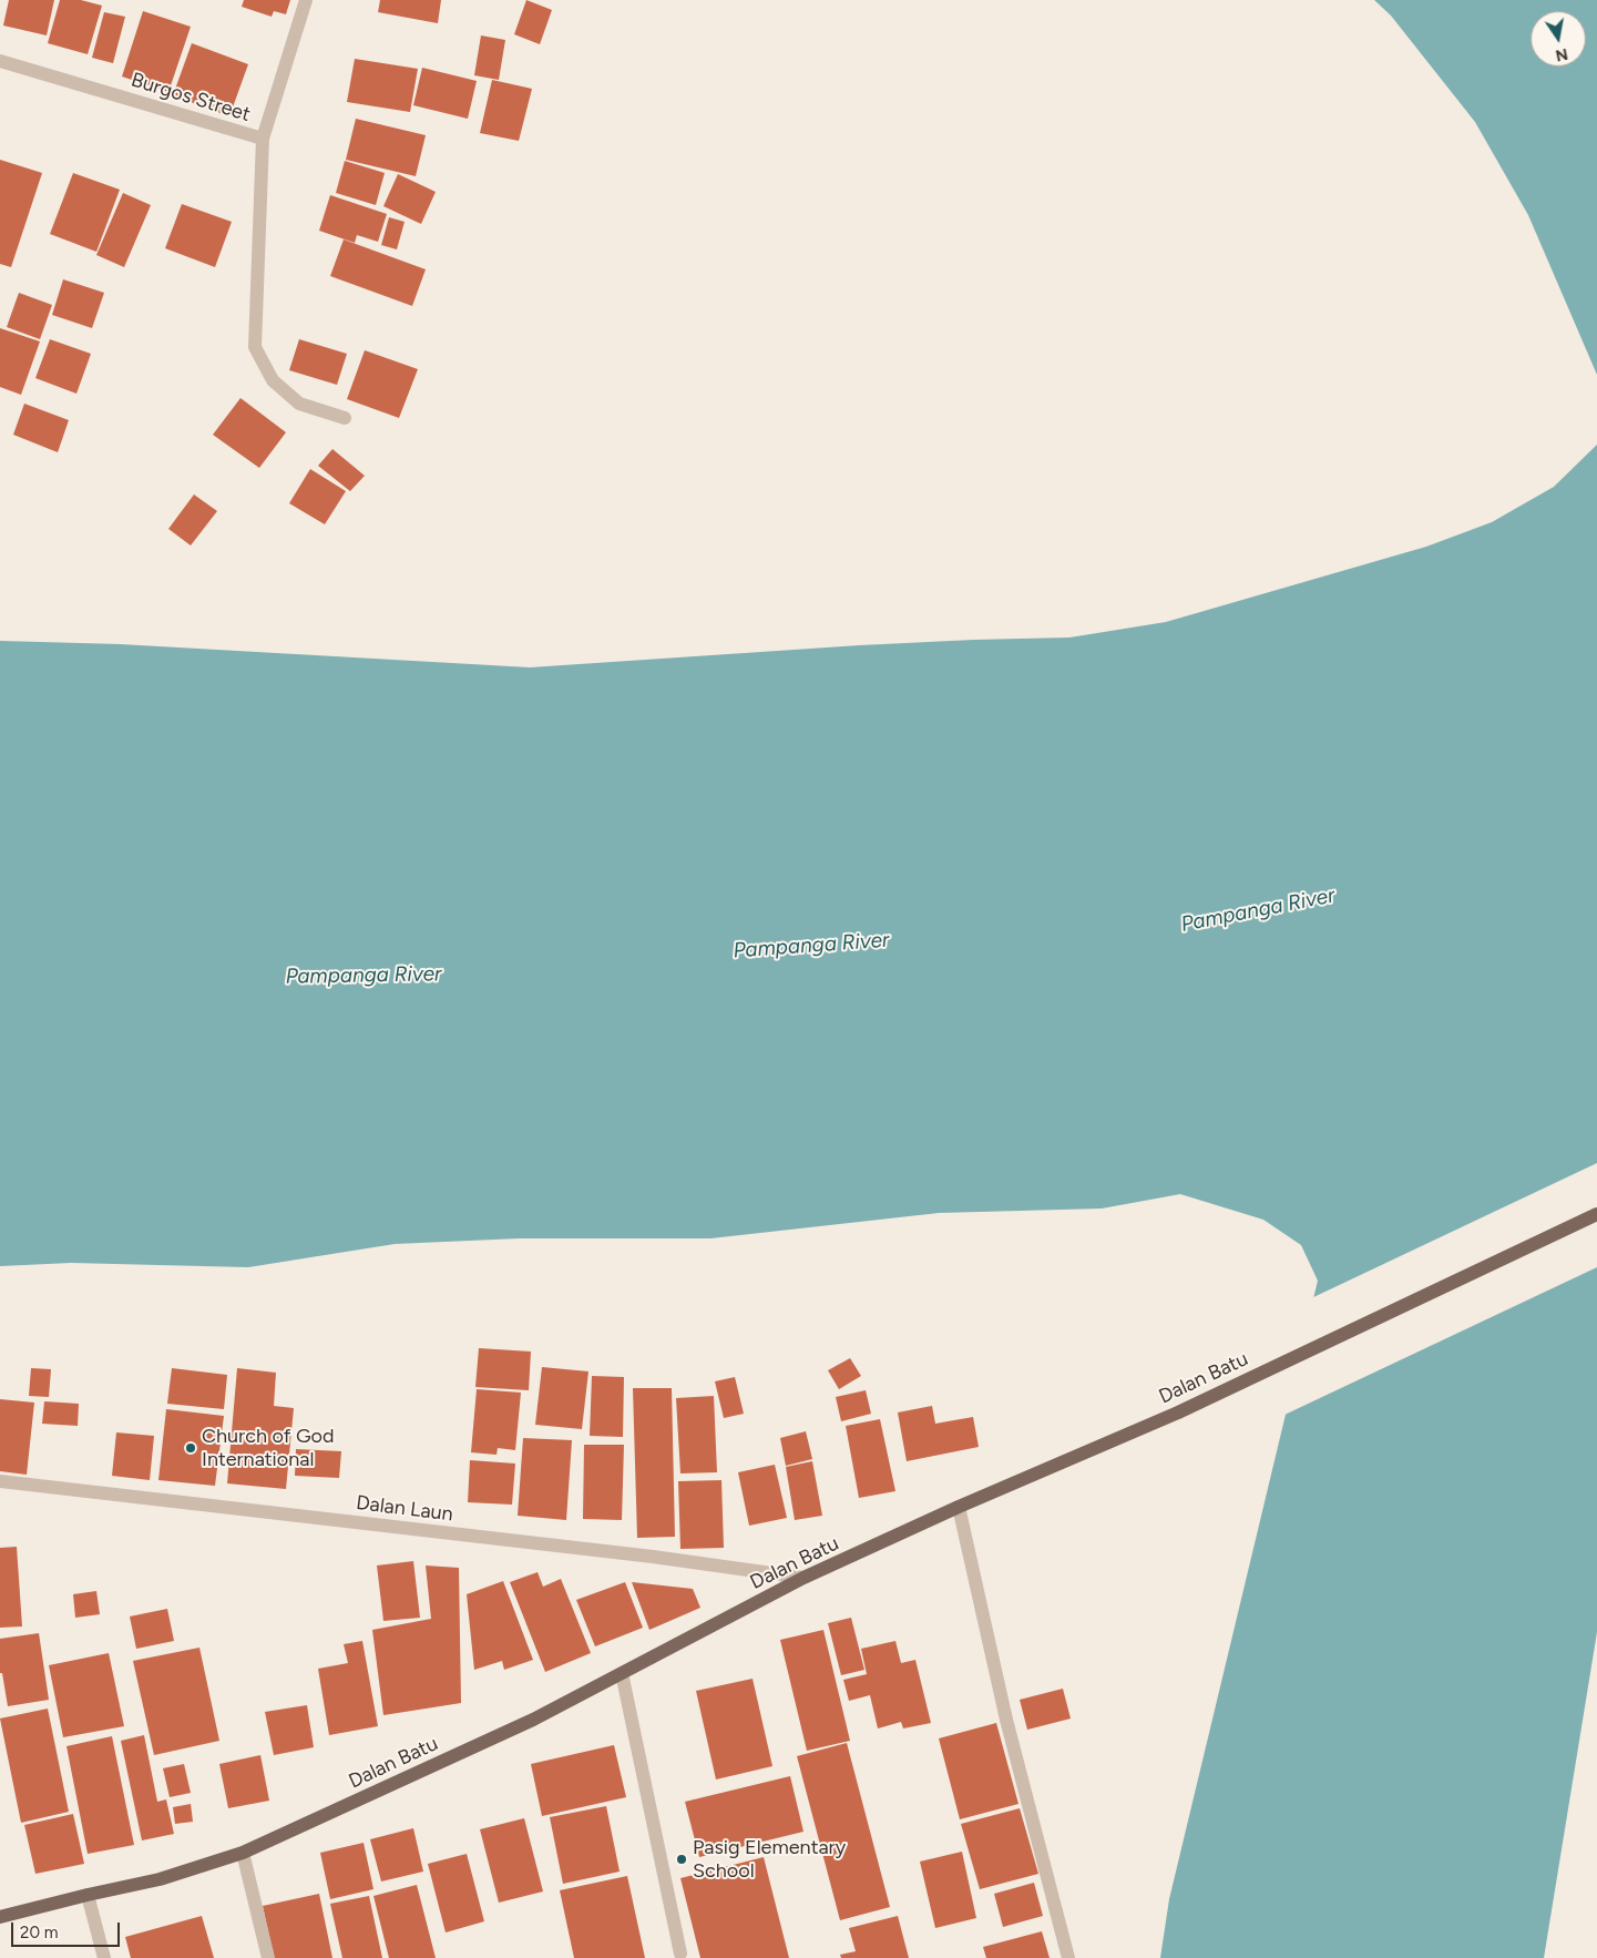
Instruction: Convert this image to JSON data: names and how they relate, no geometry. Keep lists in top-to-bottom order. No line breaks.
{"streets":{"main road":["Dalan Batu"],"street":["Burgos Street","Dalan Laun"]},"crossings":[["Dalan Batu","Dalan Laun"]],"water":["Pampanga River"],"places":["Church of God International","Pasig Elementary School"],"scale_bar":"20 m","north":"bottom"}
